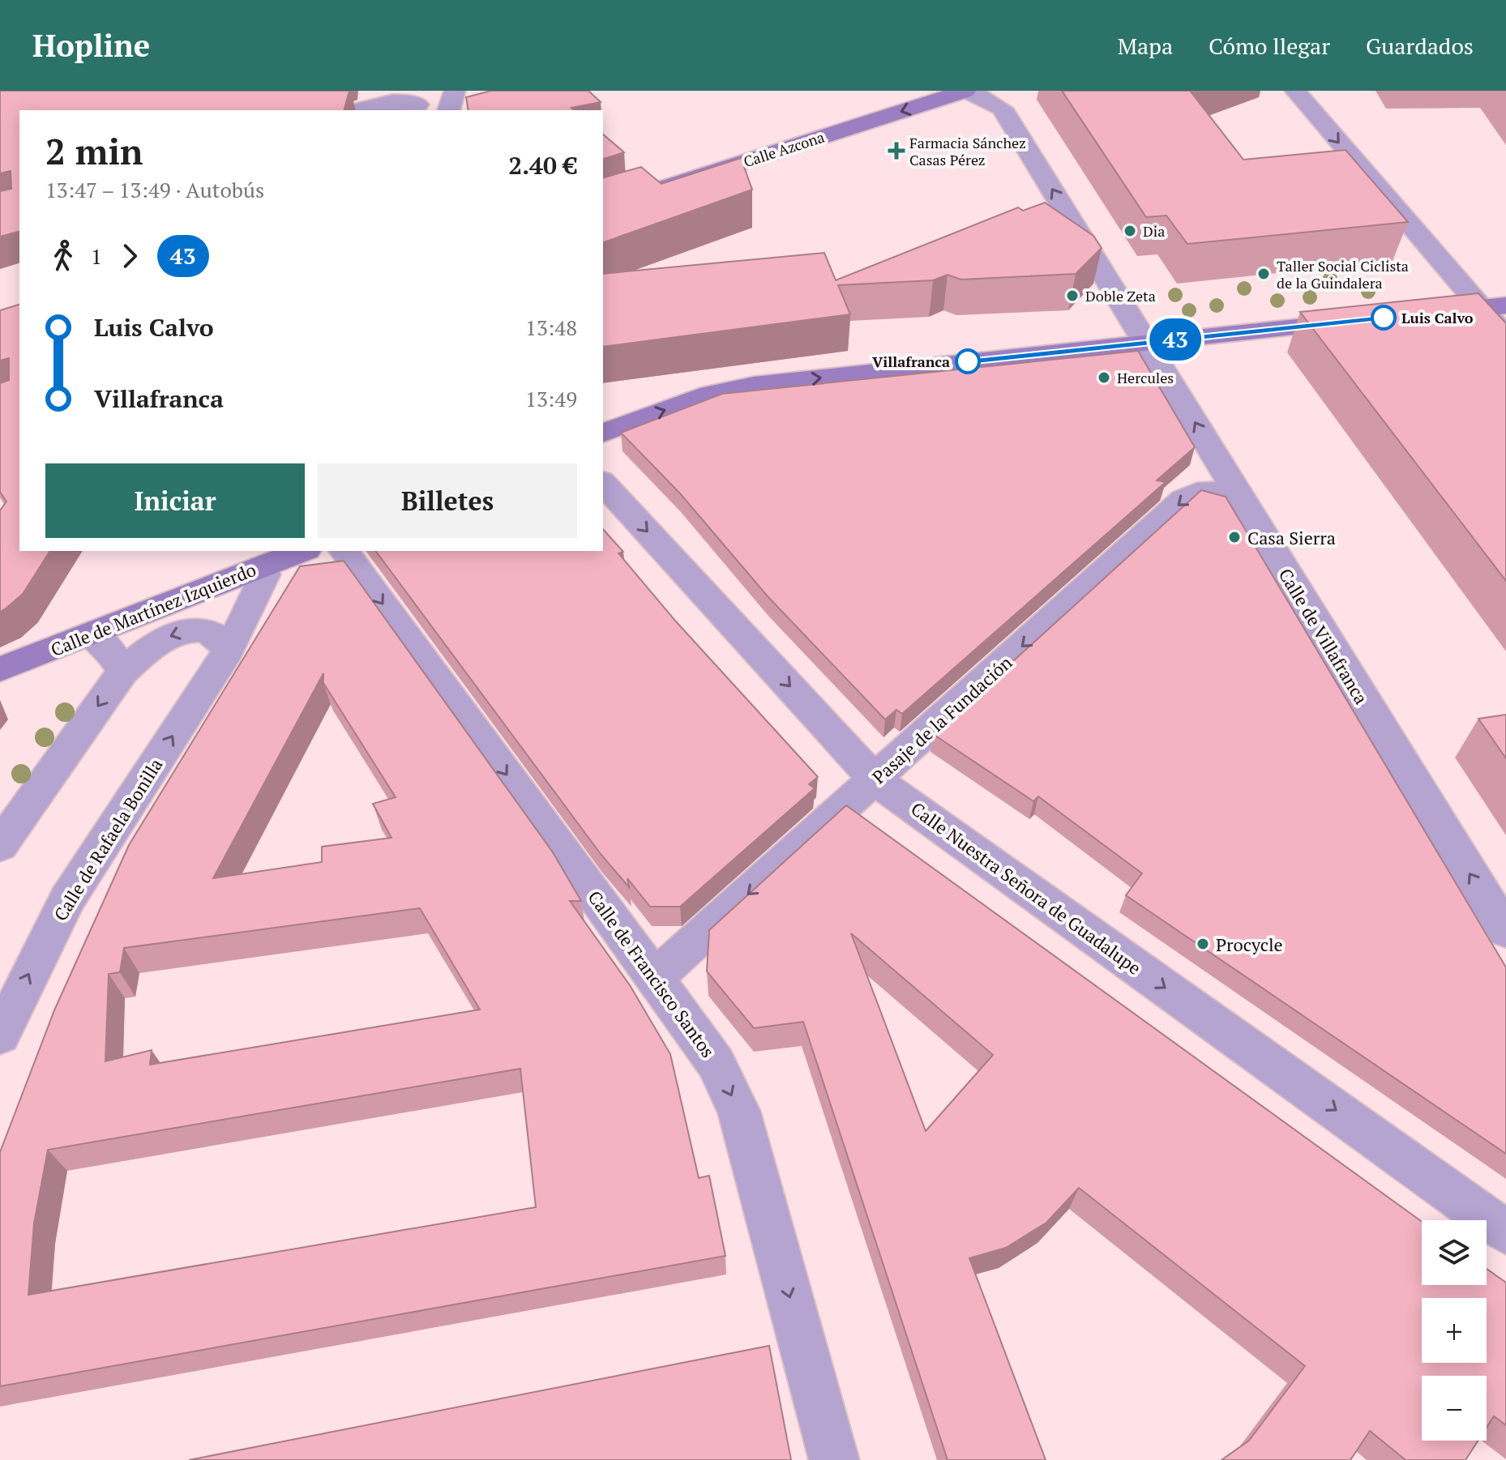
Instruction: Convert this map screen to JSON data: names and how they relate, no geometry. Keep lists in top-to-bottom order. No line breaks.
{"streets":{"street":["Calle Azcona","Calle de Martínez Izquierdo","Calle de Villafranca","Pasaje de la Fundación","Calle de Rafaela Bonilla","Calle Nuestra Señora de Guadalupe","Calle de Francisco Santos"]},"crossings":[["Calle Azcona","Calle de Villafranca"],["Calle de Martínez Izquierdo","Calle de Rafaela Bonilla"],["Calle de Villafranca","Pasaje de la Fundación"],["Pasaje de la Fundación","Calle Nuestra Señora de Guadalupe"],["Pasaje de la Fundación","Calle de Francisco Santos"]],"one_way":["Pasaje de la Fundación","Calle Nuestra Señora de Guadalupe","Calle de Francisco Santos"],"places":{"health":["Farmacia Sánchez Casas Pérez"],"other":["Dia","Taller Social Ciclista de la Guindalera","Doble Zeta","Luis Calvo","Villafranca","Hercules","Casa Sierra","Procycle"]},"lines":["bus line 43"],"page":{"header":"Hopline","nav":["Mapa","Cómo llegar","Guardados"],"on_map":"43","heading":["2 min","13:47 – 13:49 · Autobús","2.40 €"],"legs":["1","43"],"list":[{"name":"Luis Calvo","value":"13:48"},{"name":"Villafranca","value":"13:49"}],"buttons":["Iniciar","Billetes"],"map_buttons":["+","−"]}}
